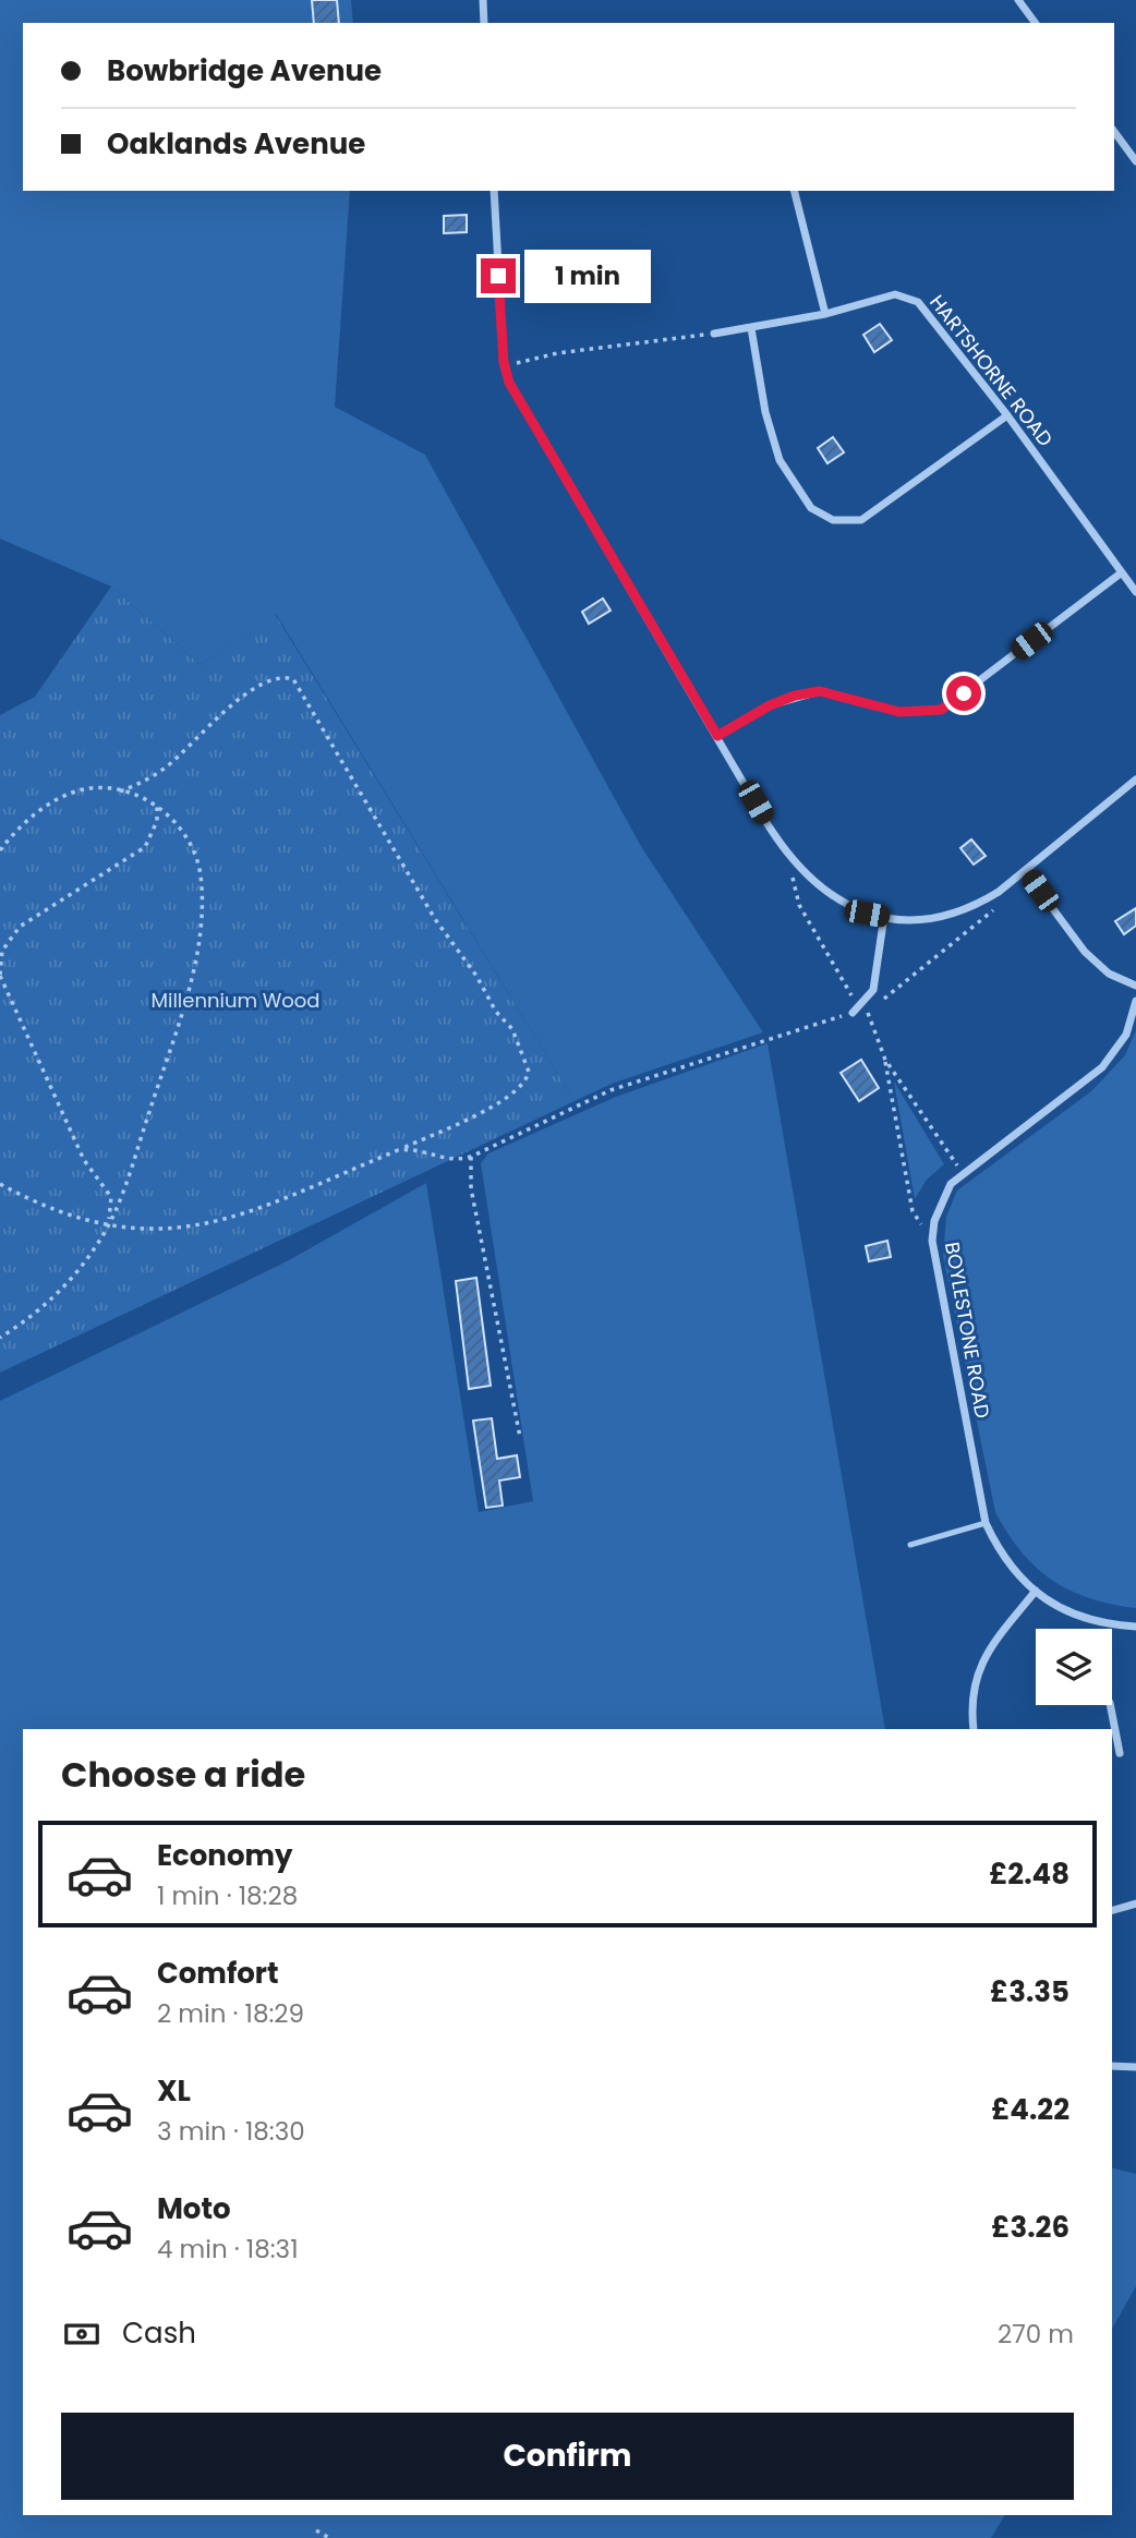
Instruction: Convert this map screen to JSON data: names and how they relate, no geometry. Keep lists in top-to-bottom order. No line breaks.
{"streets":{"street":["HARTSHORNE ROAD","BOYLESTONE ROAD"]},"parks":["Millennium Wood"],"page":{"banner":["Bowbridge Avenue","Oaklands Avenue"],"bubble":"1 min","heading":"Choose a ride","list":[{"name":"Economy","note":"1 min · 18:28","value":"£2.48"},{"name":"Comfort","note":"2 min · 18:29","value":"£3.35"},{"name":"XL","note":"3 min · 18:30","value":"£4.22"},{"name":"Moto","note":"4 min · 18:31","value":"£3.26"}],"pay":["Cash","270 m"],"buttons":"Confirm"}}
